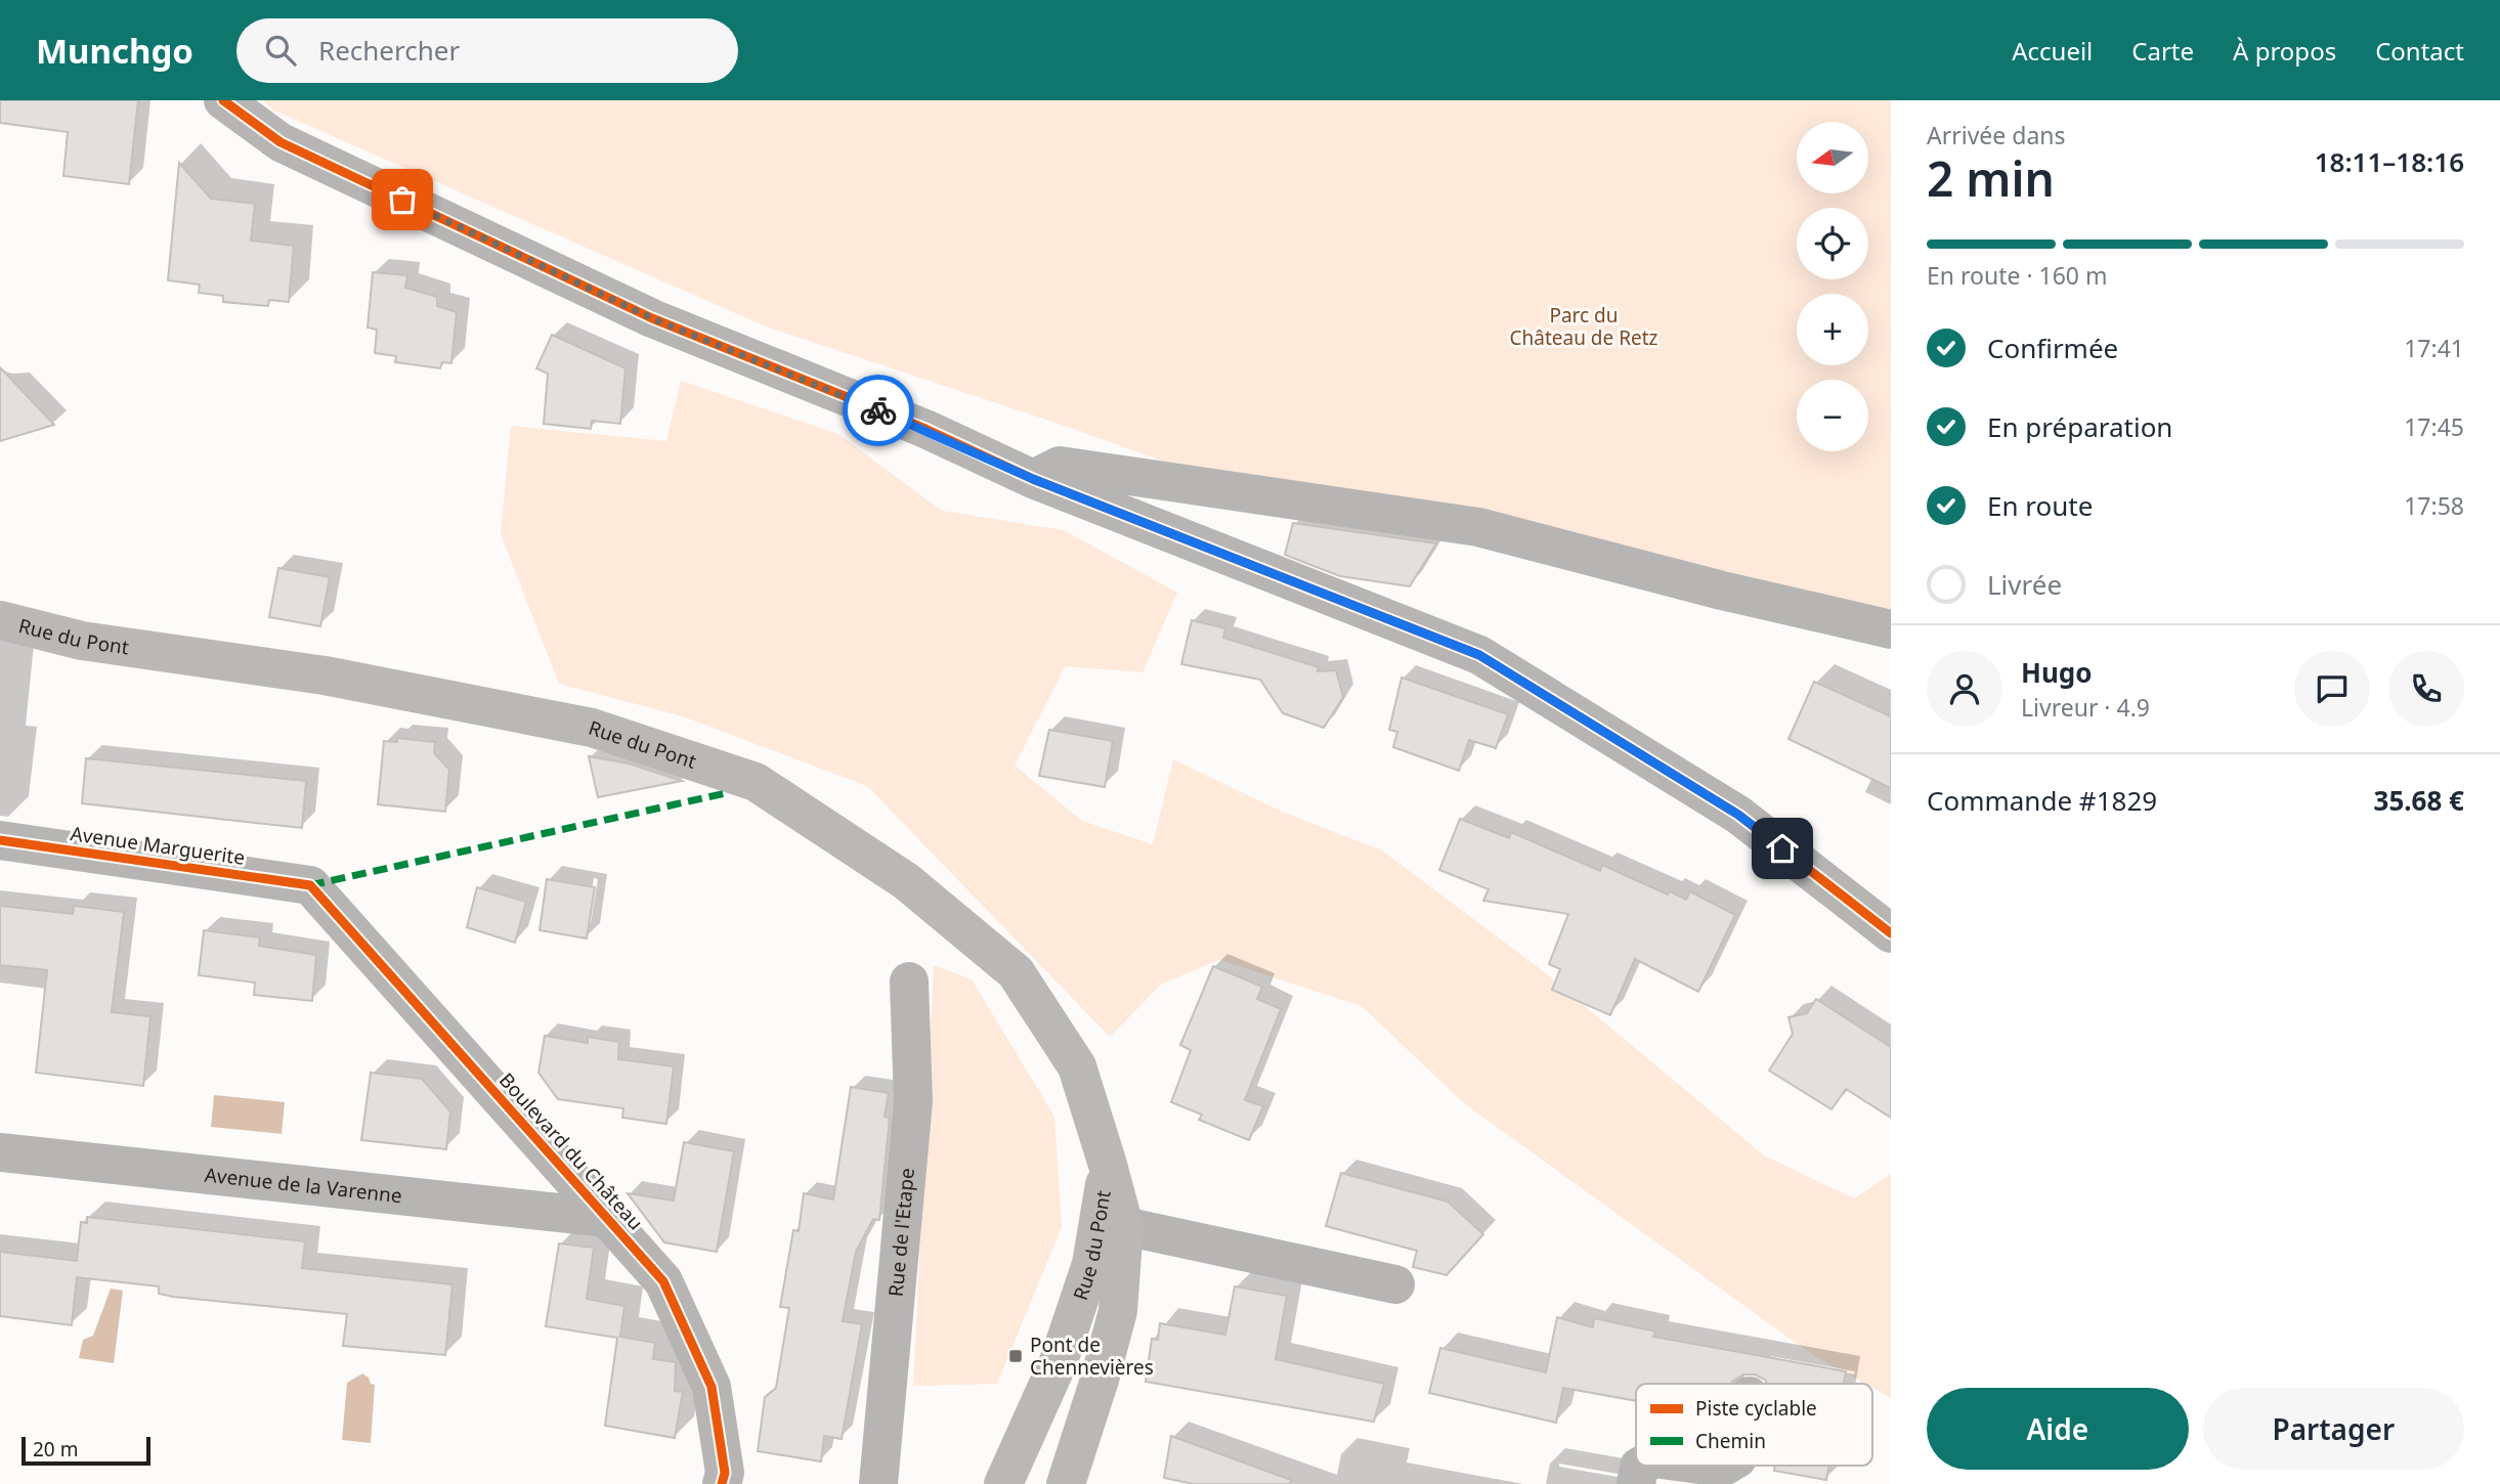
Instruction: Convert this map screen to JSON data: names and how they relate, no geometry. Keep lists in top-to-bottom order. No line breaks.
{"streets":{"main road":["Rue du Pont"],"street":["Avenue Marguerite","Boulevard du Château","Avenue de la Varenne","Rue de l'Etape"]},"crossings":[["Avenue Marguerite","Boulevard du Château"],["Boulevard du Château","Avenue de la Varenne"]],"parks":["Parc du Château de Retz"],"places":{"transit":["Pont de Chennevières"]},"legend":["Piste cyclable","Chemin"],"scale_bar":"20 m","north":"left","page":{"header":"Munchgo","search":"Rechercher","nav":["Accueil","Carte","À propos","Contact"],"heading":["2 min","Arrivée dans","18:11–18:16"],"panel":["Hugo","Livreur · 4.9","Commande #1829","35.68 €"],"map_buttons":["+","−"],"bar":"En route · 160 m","list":[["Confirmée","17:41"],["En préparation","17:45"],["En route","17:58"],"Livrée"],"buttons":["Aide","Partager"],"scale":"20 m"}}
